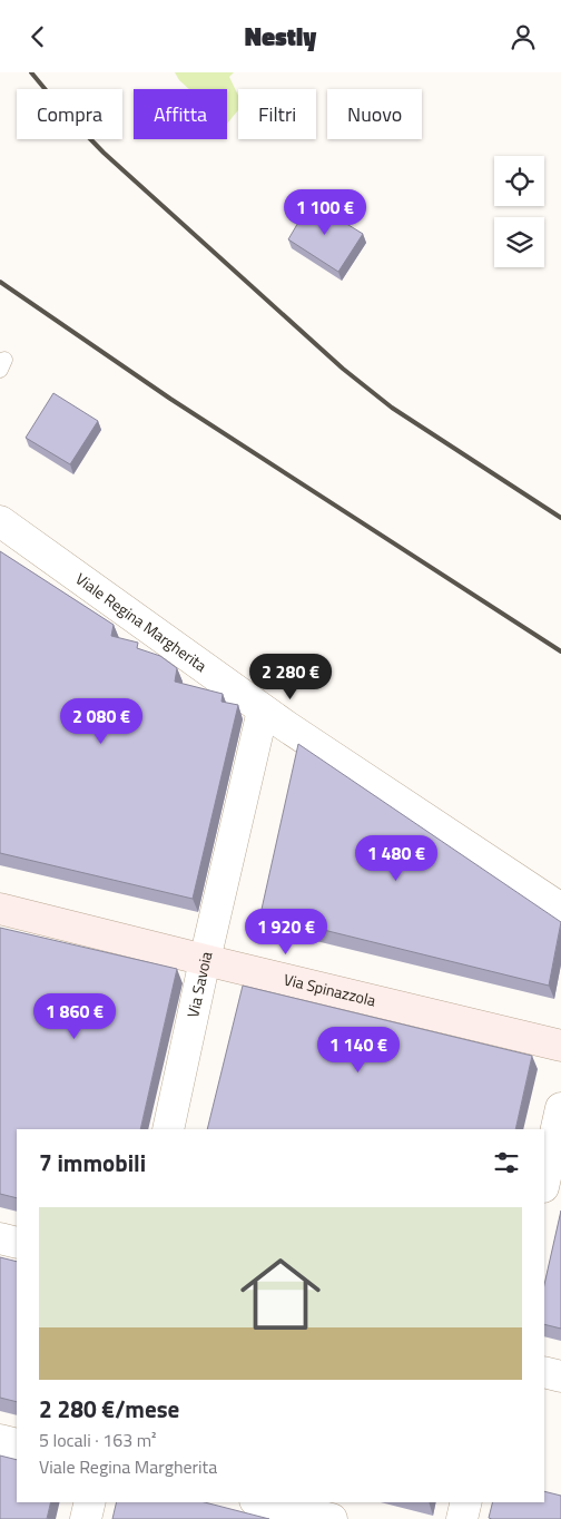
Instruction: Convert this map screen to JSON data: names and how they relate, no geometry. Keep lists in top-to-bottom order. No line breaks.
{"streets":{"street":["Viale Regina Margherita","Via Savoia","Via Spinazzola"]},"crossings":[["Viale Regina Margherita","Via Savoia"],["Via Savoia","Via Spinazzola"]],"page":{"header":"Nestly","chip":["Compra","Affitta","Filtri","Nuovo"],"price":["1 100 €","2 280 €","2 080 €","1 480 €","1 920 €","1 860 €","1 140 €"],"heading":"7 immobili","list":[{"name":"2 280 €/mese","note":"5 locali · 163 m² · Viale Regina Margherita"}]}}
